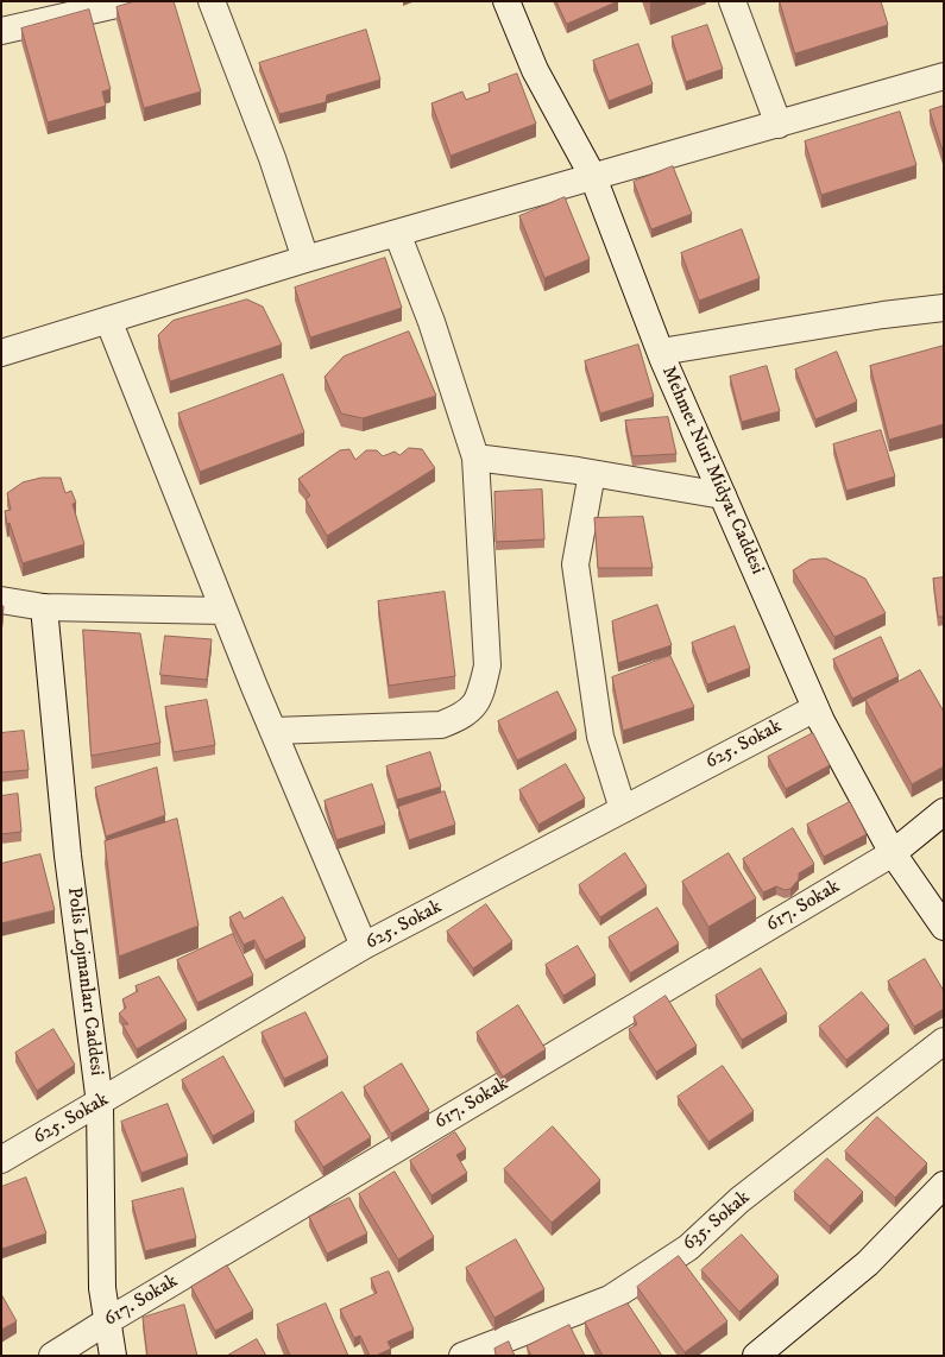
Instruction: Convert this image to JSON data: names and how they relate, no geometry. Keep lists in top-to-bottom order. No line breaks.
{"streets":{"street":["Mehmet Nuri Midyat Caddesi","625. Sokak","617. Sokak","Polis Lojmanları Caddesi","635. Sokak"]},"crossings":[["Mehmet Nuri Midyat Caddesi","625. Sokak"],["Mehmet Nuri Midyat Caddesi","617. Sokak"],["625. Sokak","Polis Lojmanları Caddesi"],["617. Sokak","Polis Lojmanları Caddesi"]]}
